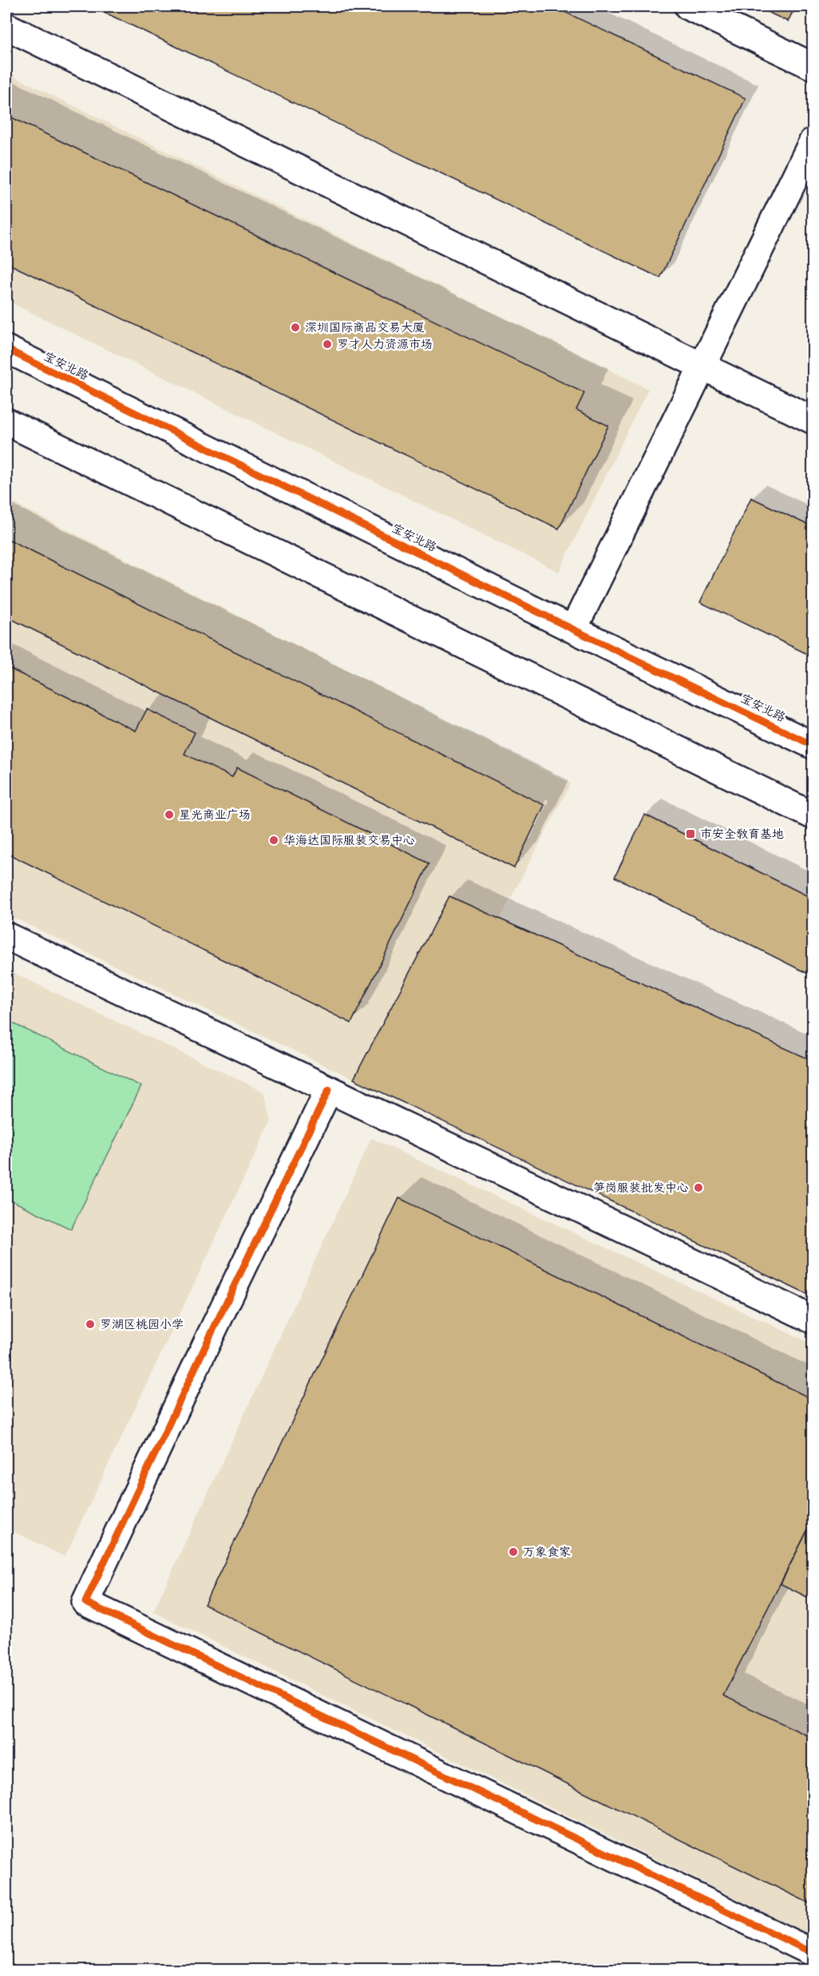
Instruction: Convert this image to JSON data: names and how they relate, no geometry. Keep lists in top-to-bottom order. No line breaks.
{"streets":{"street":["宝安北路"]},"places":{"other":["深圳国际商品交易大厦","罗才人力资源市场","星光商业广场","华海达国际服装交易中心","笋岗服装批发中心","罗湖区桃园小学","万象食家"],"transit":["市安全教育基地"]}}
